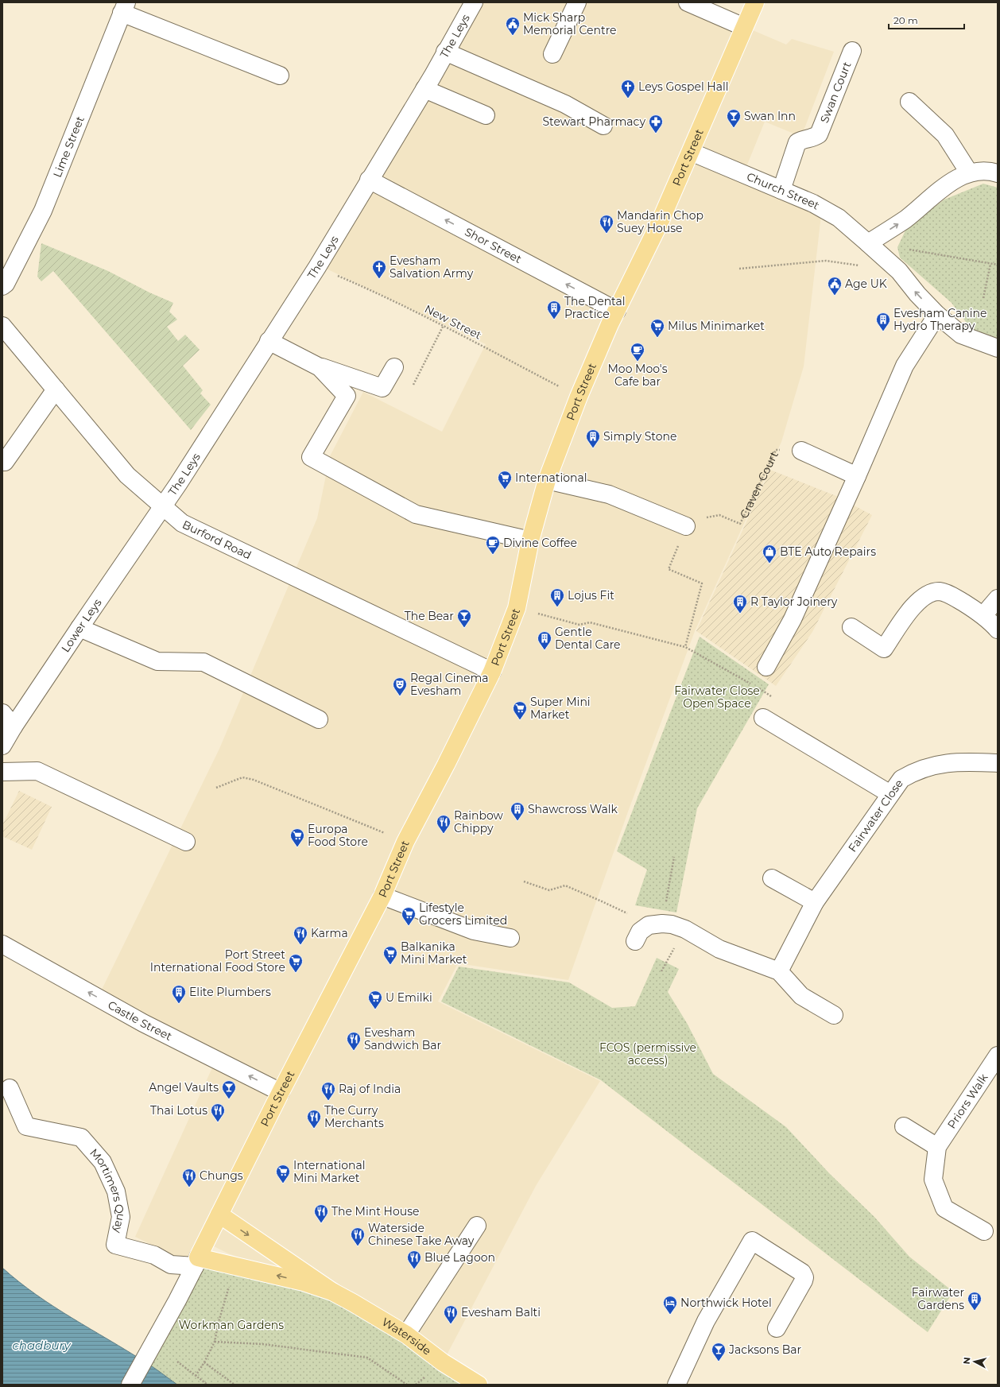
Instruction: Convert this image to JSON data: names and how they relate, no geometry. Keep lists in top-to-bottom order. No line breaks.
{"streets":{"main road":["Port Street","Waterside"],"street":["The Leys","Swan Court","Lime Street","Church Street","Shor Street","Burford Road","Lower Leys","Fairwater Close","Castle Street","Priors Walk","Mortimers Quay"],"path":["New Street","Craven Court"]},"crossings":[["The Leys","Shor Street"],["The Leys","New Street"],["The Leys","Burford Road"],["The Leys","Lower Leys"],["Swan Court","Church Street"],["Port Street","Church Street"],["Port Street","Shor Street"],["Port Street","New Street"],["Port Street","Burford Road"],["Port Street","Castle Street"],["Port Street","Mortimers Quay"],["Port Street","Waterside"],["Burford Road","Lower Leys"],["Mortimers Quay","Waterside"]],"one_way":["Castle Street"],"water":["chadbury"],"parks":["Fairwater Close Open Space","FCOS (permissive access)","Workman Gardens"],"places":{"public building":["Mick Sharp Memorial Centre","Age UK"],"church":["Leys Gospel Hall","Evesham Salvation Army"],"bar":["Swan Inn","The Bear","Angel Vaults","Jacksons Bar"],"pharmacy":["Stewart Pharmacy"],"restaurant":["Mandarin Chop Suey House","Rainbow Chippy","Karma","Evesham Sandwich Bar","Raj of India","Thai Lotus","The Curry Merchants","Chungs","The Mint House","Waterside Chinese Take Away","Blue Lagoon","Evesham Balti"],"building":["The Dental Practice","Evesham Canine Hydro Therapy","Simply Stone","Lojus Fit","R Taylor Joinery","Gentle Dental Care","Shawcross Walk","Elite Plumbers","Fairwater Gardens"],"supermarket":["Milus Minimarket","International","Super Mini Market","Europa Food Store","Lifestyle Grocers Limited","Balkanika Mini Market","Port Street International Food Store","U Emilki","International Mini Market"],"cafe":["Moo Moo's Cafe bar","Divine Coffee"],"shop":["BTE Auto Repairs"],"theatre":["Regal Cinema Evesham"],"hotel":["Northwick Hotel"]},"scale_bar":"20 m","north":"left"}
